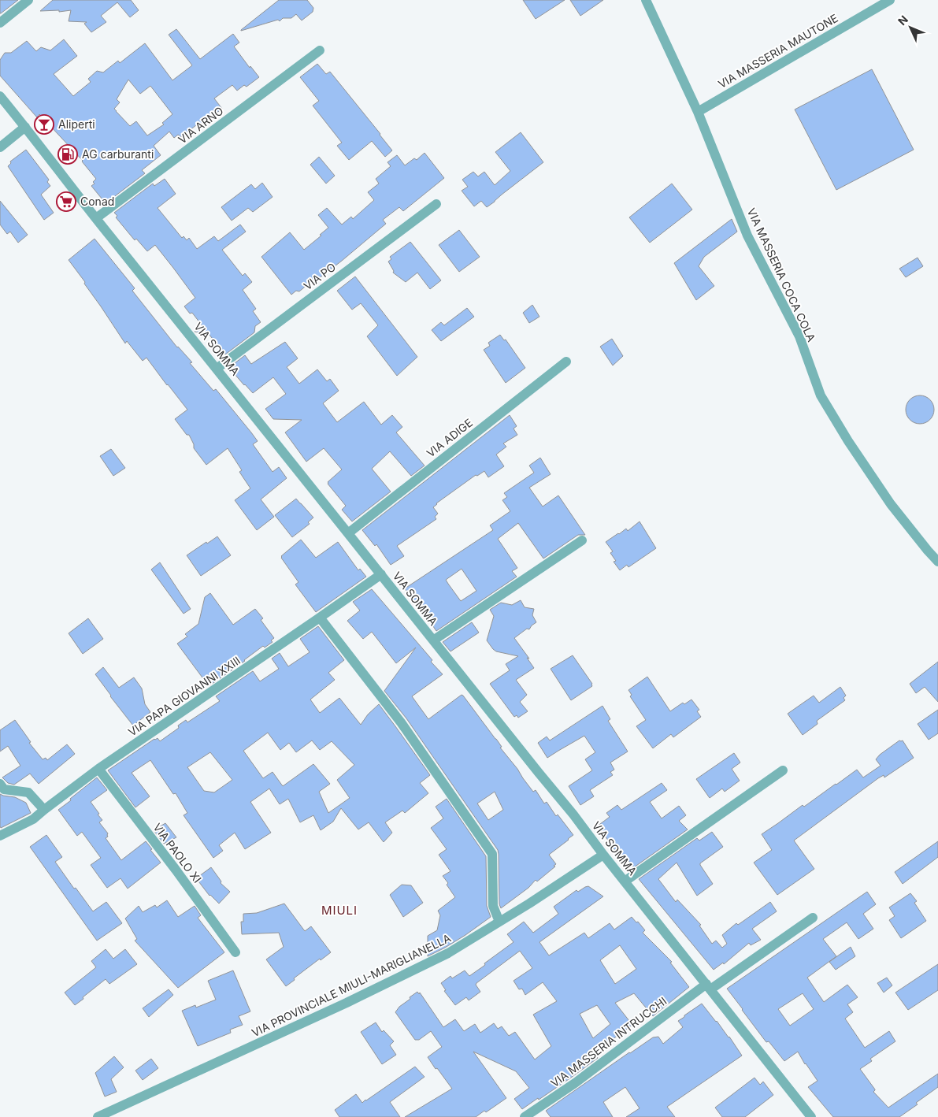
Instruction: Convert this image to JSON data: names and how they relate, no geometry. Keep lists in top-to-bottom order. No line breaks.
{"streets":{"street":["VIA MASSERIA MAUTONE","VIA ARNO","VIA MASSERIA COCA COLA","VIA PO","VIA SOMMA","VIA ADIGE","VIA PAPA GIOVANNI XXIII","VIA PAOLO XI","VIA PROVINCIALE MIULI-MARIGLIANELLA","VIA MASSERIA INTRUCCHI"]},"crossings":[["VIA MASSERIA MAUTONE","VIA MASSERIA COCA COLA"],["VIA ARNO","VIA SOMMA"],["VIA PO","VIA SOMMA"],["VIA SOMMA","VIA ADIGE"],["VIA SOMMA","VIA PAPA GIOVANNI XXIII"],["VIA SOMMA","VIA PROVINCIALE MIULI-MARIGLIANELLA"],["VIA SOMMA","VIA MASSERIA INTRUCCHI"],["VIA PAPA GIOVANNI XXIII","VIA PAOLO XI"]],"districts":["MIULI"],"places":{"bar":["Aliperti"],"fuel station":["AG carburanti"],"supermarket":["Conad"]},"north":"top left"}
